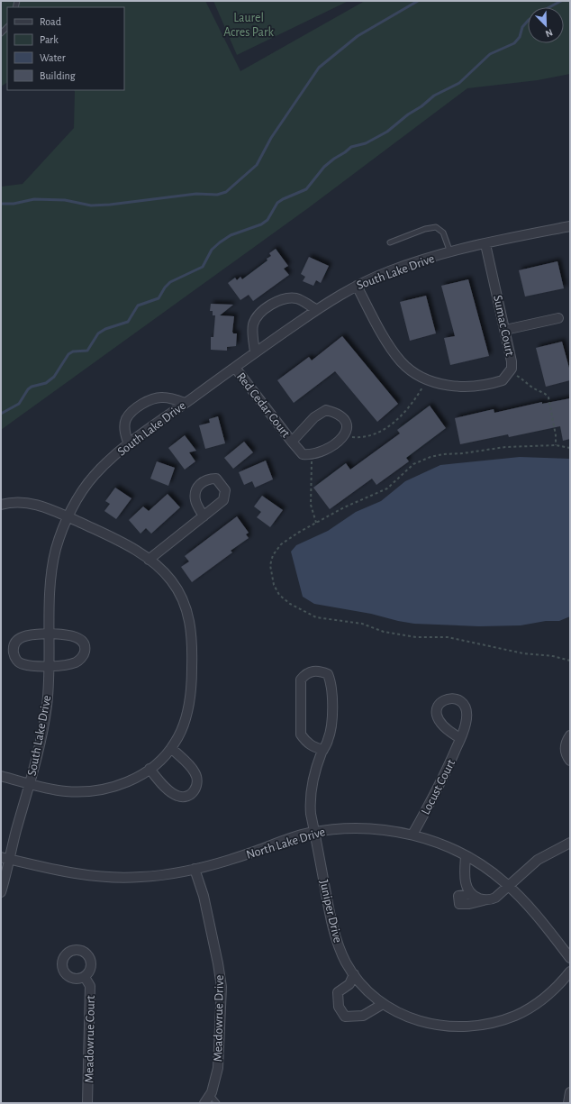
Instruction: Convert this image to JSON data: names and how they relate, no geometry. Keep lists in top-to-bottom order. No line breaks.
{"streets":{"street":["South Lake Drive","Sumac Court","Red Cedar Court","Locust Court","North Lake Drive","Juniper Drive","Meadowrue Drive","Meadowrue Court"]},"crossings":[["South Lake Drive","Sumac Court"],["South Lake Drive","Red Cedar Court"],["South Lake Drive","North Lake Drive"],["Locust Court","North Lake Drive"],["North Lake Drive","Juniper Drive"],["North Lake Drive","Meadowrue Drive"]],"parks":["Laurel Acres Park"],"legend":["Road","Park","Water","Building"],"north":"bottom right"}
